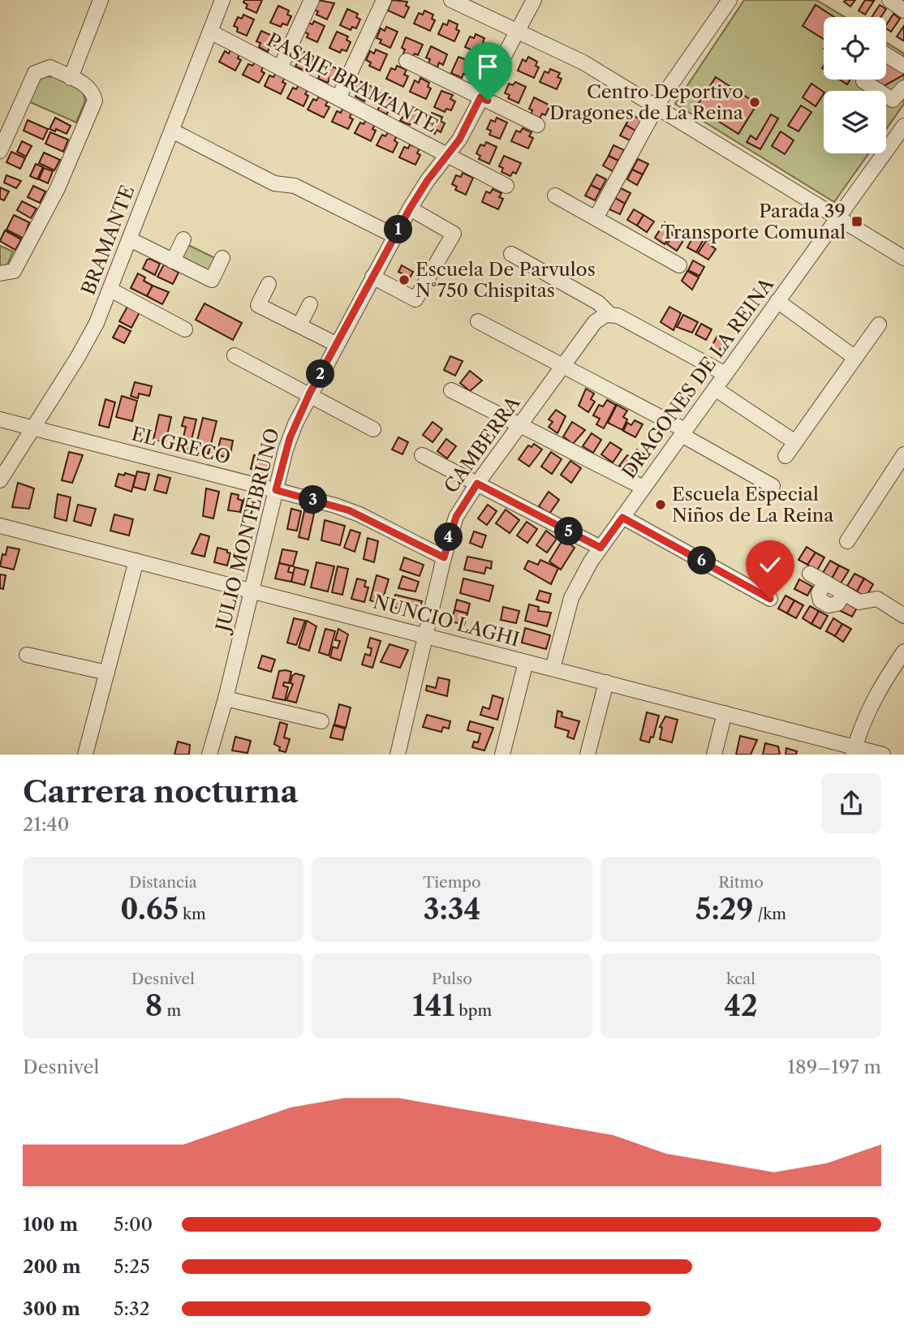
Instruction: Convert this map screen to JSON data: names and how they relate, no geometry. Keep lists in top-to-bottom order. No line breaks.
{"streets":{"street":["PASAJE BRAMANTE","BRAMANTE","DRAGONES DE LA REINA","CAMBERRA","EL GRECO","JULIO MONTEBRUNO","NUNCIO LAGHI"]},"crossings":[["PASAJE BRAMANTE","BRAMANTE"],["PASAJE BRAMANTE","JULIO MONTEBRUNO"],["BRAMANTE","EL GRECO"],["DRAGONES DE LA REINA","NUNCIO LAGHI"],["CAMBERRA","EL GRECO"],["CAMBERRA","NUNCIO LAGHI"],["EL GRECO","JULIO MONTEBRUNO"],["JULIO MONTEBRUNO","NUNCIO LAGHI"]],"places":{"other":["Centro Deportivo Dragones de La Reina","Escuela De Parvulos N°750 Chispitas","Escuela Especial Niños de La Reina"],"transit":["Parada 39 Transporte Comunal"]},"page":{"pins":["1","2","3","5","4","6"],"heading":["Carrera nocturna","21:40"],"stats":[["Distancia","0.65 km"],["Tiempo","3:34"],["Ritmo","5:29 /km"],["Desnivel","8 m"],["Pulso","141 bpm"],["kcal","42"]],"chart":["Desnivel","189–197 m"],"list":[{"name":"100 m","note":"5:00"},{"name":"200 m","note":"5:25"},{"name":"300 m","note":"5:32"}]}}
